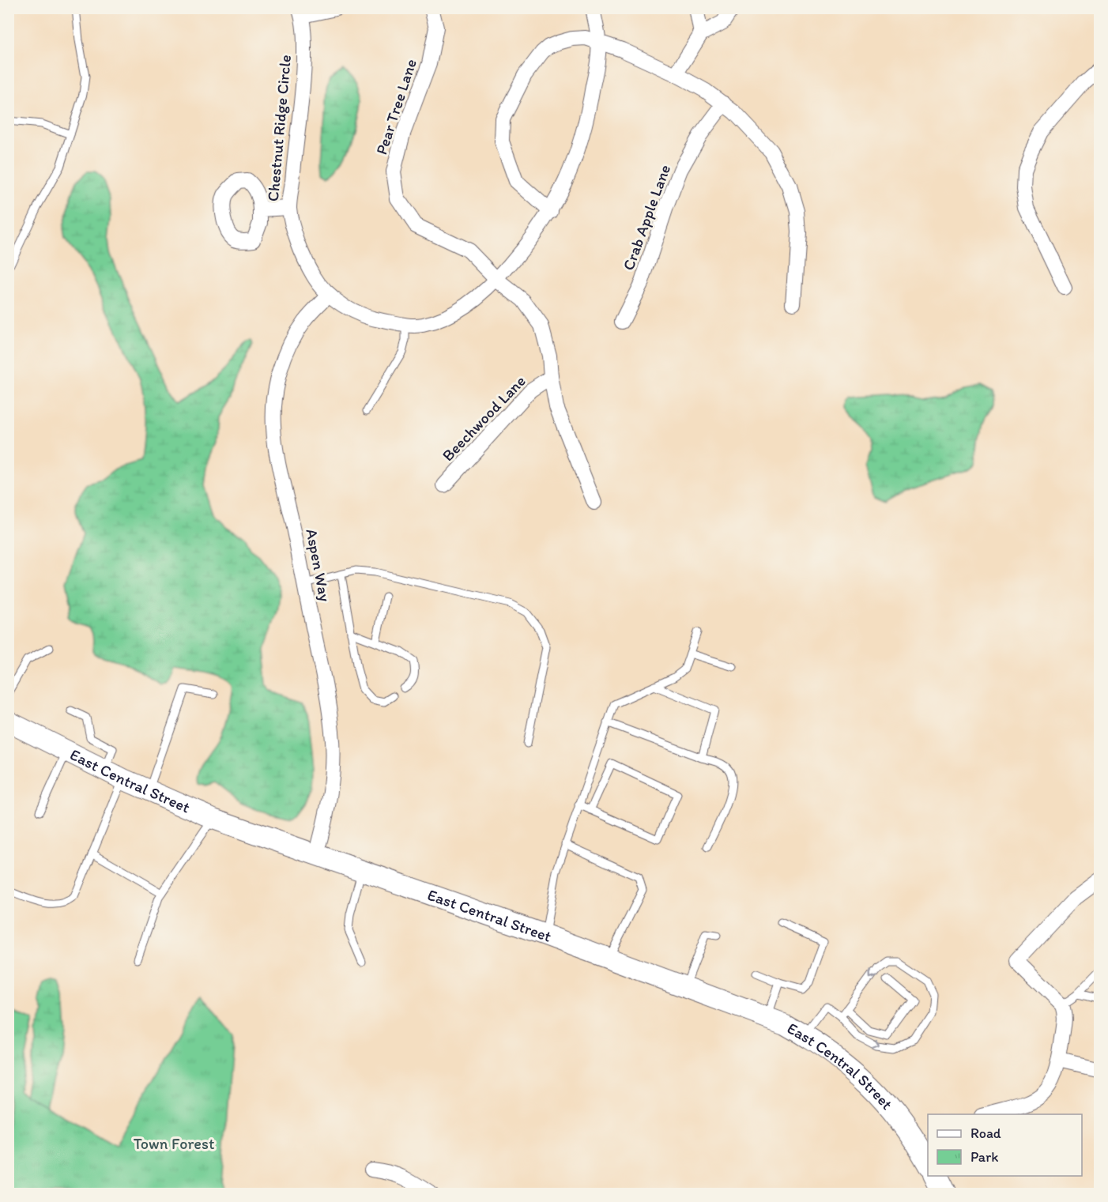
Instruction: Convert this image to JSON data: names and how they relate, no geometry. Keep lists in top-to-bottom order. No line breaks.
{"streets":{"main road":["East Central Street"],"street":["Pear Tree Lane","Chestnut Ridge Circle","Crab Apple Lane","Beechwood Lane","Aspen Way"]},"crossings":[["Pear Tree Lane","Chestnut Ridge Circle"],["Chestnut Ridge Circle","Aspen Way"],["Aspen Way","East Central Street"]],"parks":["Town Forest"],"legend":["Road","Park"]}
